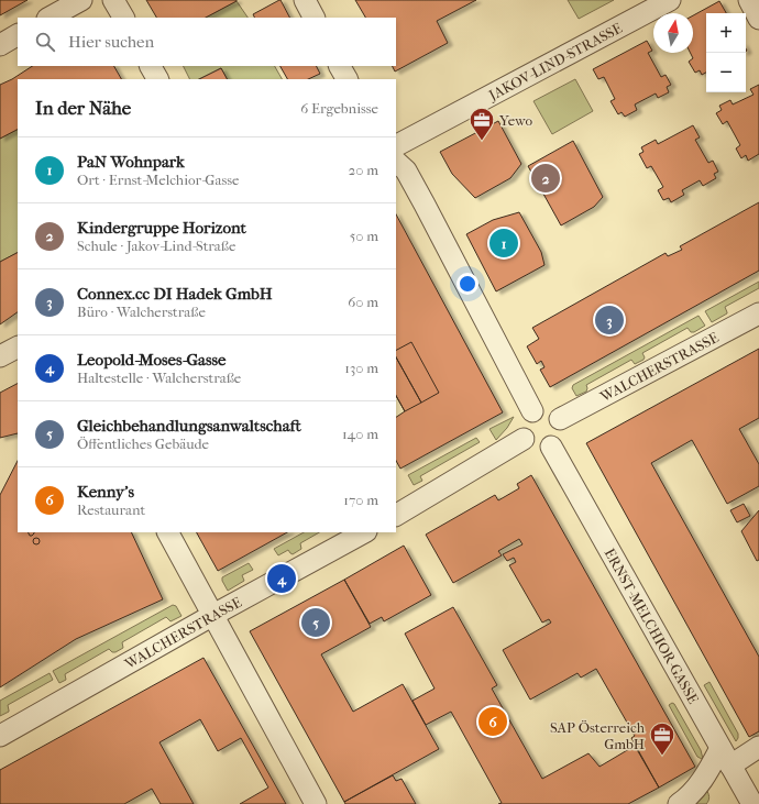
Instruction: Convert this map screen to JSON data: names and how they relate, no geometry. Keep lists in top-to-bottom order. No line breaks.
{"streets":{"street":["JAKOV-LIND-STRASSE","WALCHERSTRASSE","ERNST-MELCHIOR-GASSE"]},"crossings":[["WALCHERSTRASSE","ERNST-MELCHIOR-GASSE"]],"places":{"office":["Yewo","SAP Österreich GmbH"]},"north":"top","page":{"map_buttons":["+","−"],"search":"Hier suchen","heading":["In der Nähe","6 Ergebnisse"],"list":[{"mark":"1","name":"PaN Wohnpark","note":"Ort · Ernst-Melchior-Gasse","value":"20 m"},{"mark":"2","name":"Kindergruppe Horizont","note":"Schule · Jakov-Lind-Straße","value":"50 m"},{"mark":"3","name":"Connex.cc DI Hadek GmbH","note":"Büro · Walcherstraße","value":"60 m"},{"mark":"4","name":"Leopold-Moses-Gasse","note":"Haltestelle · Walcherstraße","value":"130 m"},{"mark":"5","name":"Gleichbehandlungsanwaltschaft","note":"Öffentliches Gebäude","value":"140 m"},{"mark":"6","name":"Kenny's","note":"Restaurant","value":"170 m"}],"pins":["2","1","3","4","5","6"]}}
